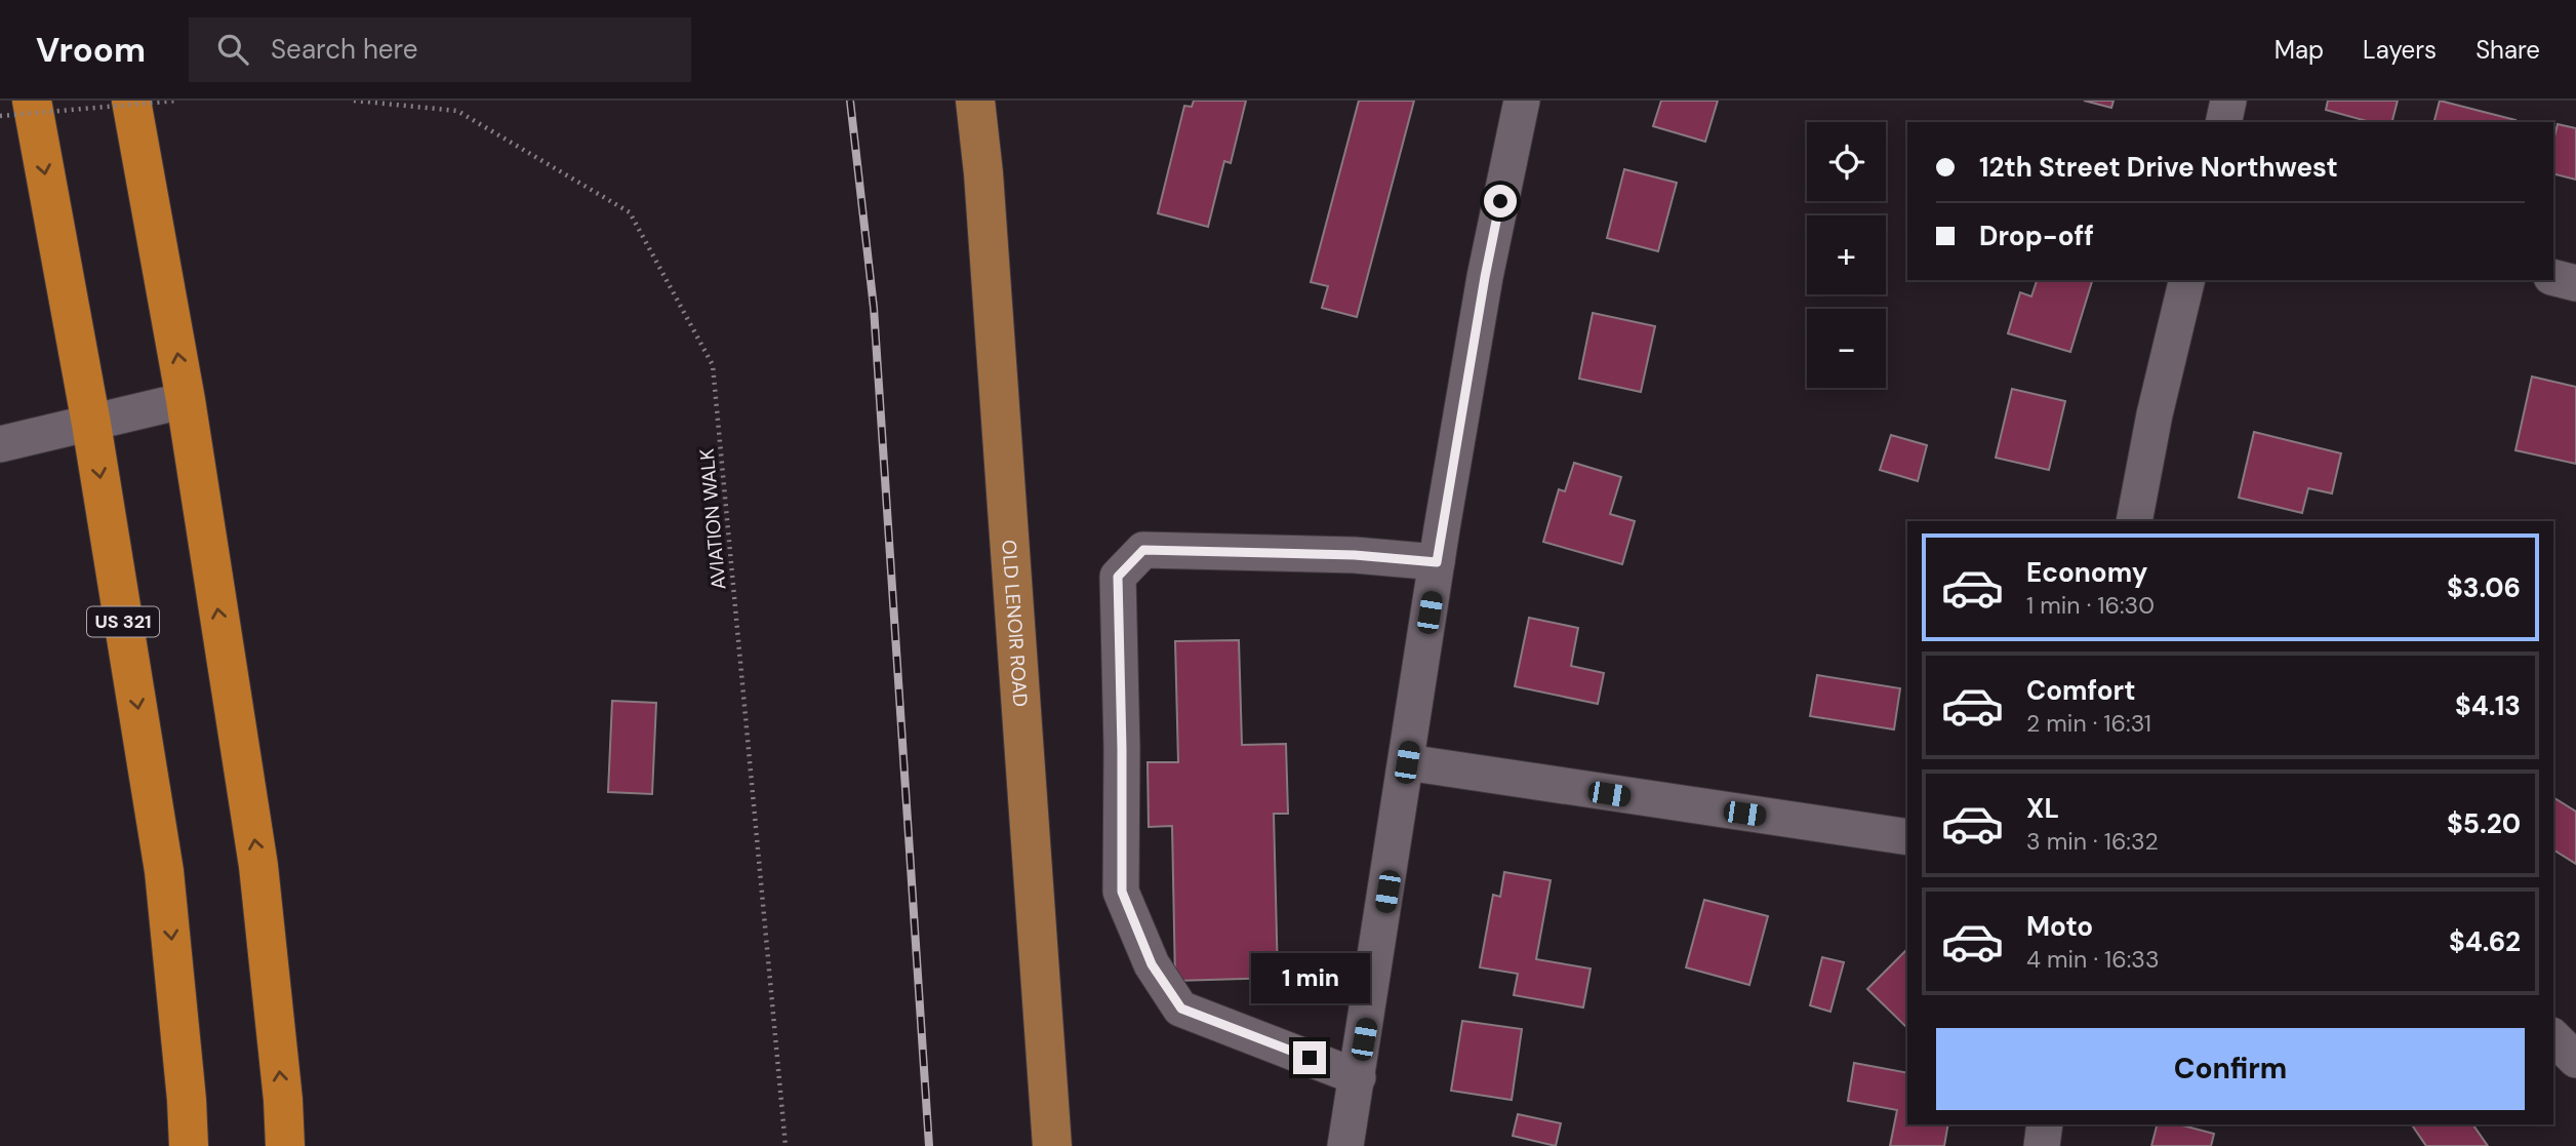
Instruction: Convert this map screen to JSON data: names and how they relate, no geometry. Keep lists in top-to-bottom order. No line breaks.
{"streets":{"highway":["US 321"],"main road":["OLD LENOIR ROAD"],"path":["AVIATION WALK"]},"page":{"header":"Vroom","search":"Search here","nav":["Map","Layers","Share"],"map_buttons":["+","−"],"banner":["12th Street Drive Northwest","Drop-off"],"list":[{"name":"Economy","note":"1 min · 16:30","value":"$3.06"},{"name":"Comfort","note":"2 min · 16:31","value":"$4.13"},{"name":"XL","note":"3 min · 16:32","value":"$5.20"},{"name":"Moto","note":"4 min · 16:33","value":"$4.62"}],"bubble":"1 min","buttons":"Confirm"}}
